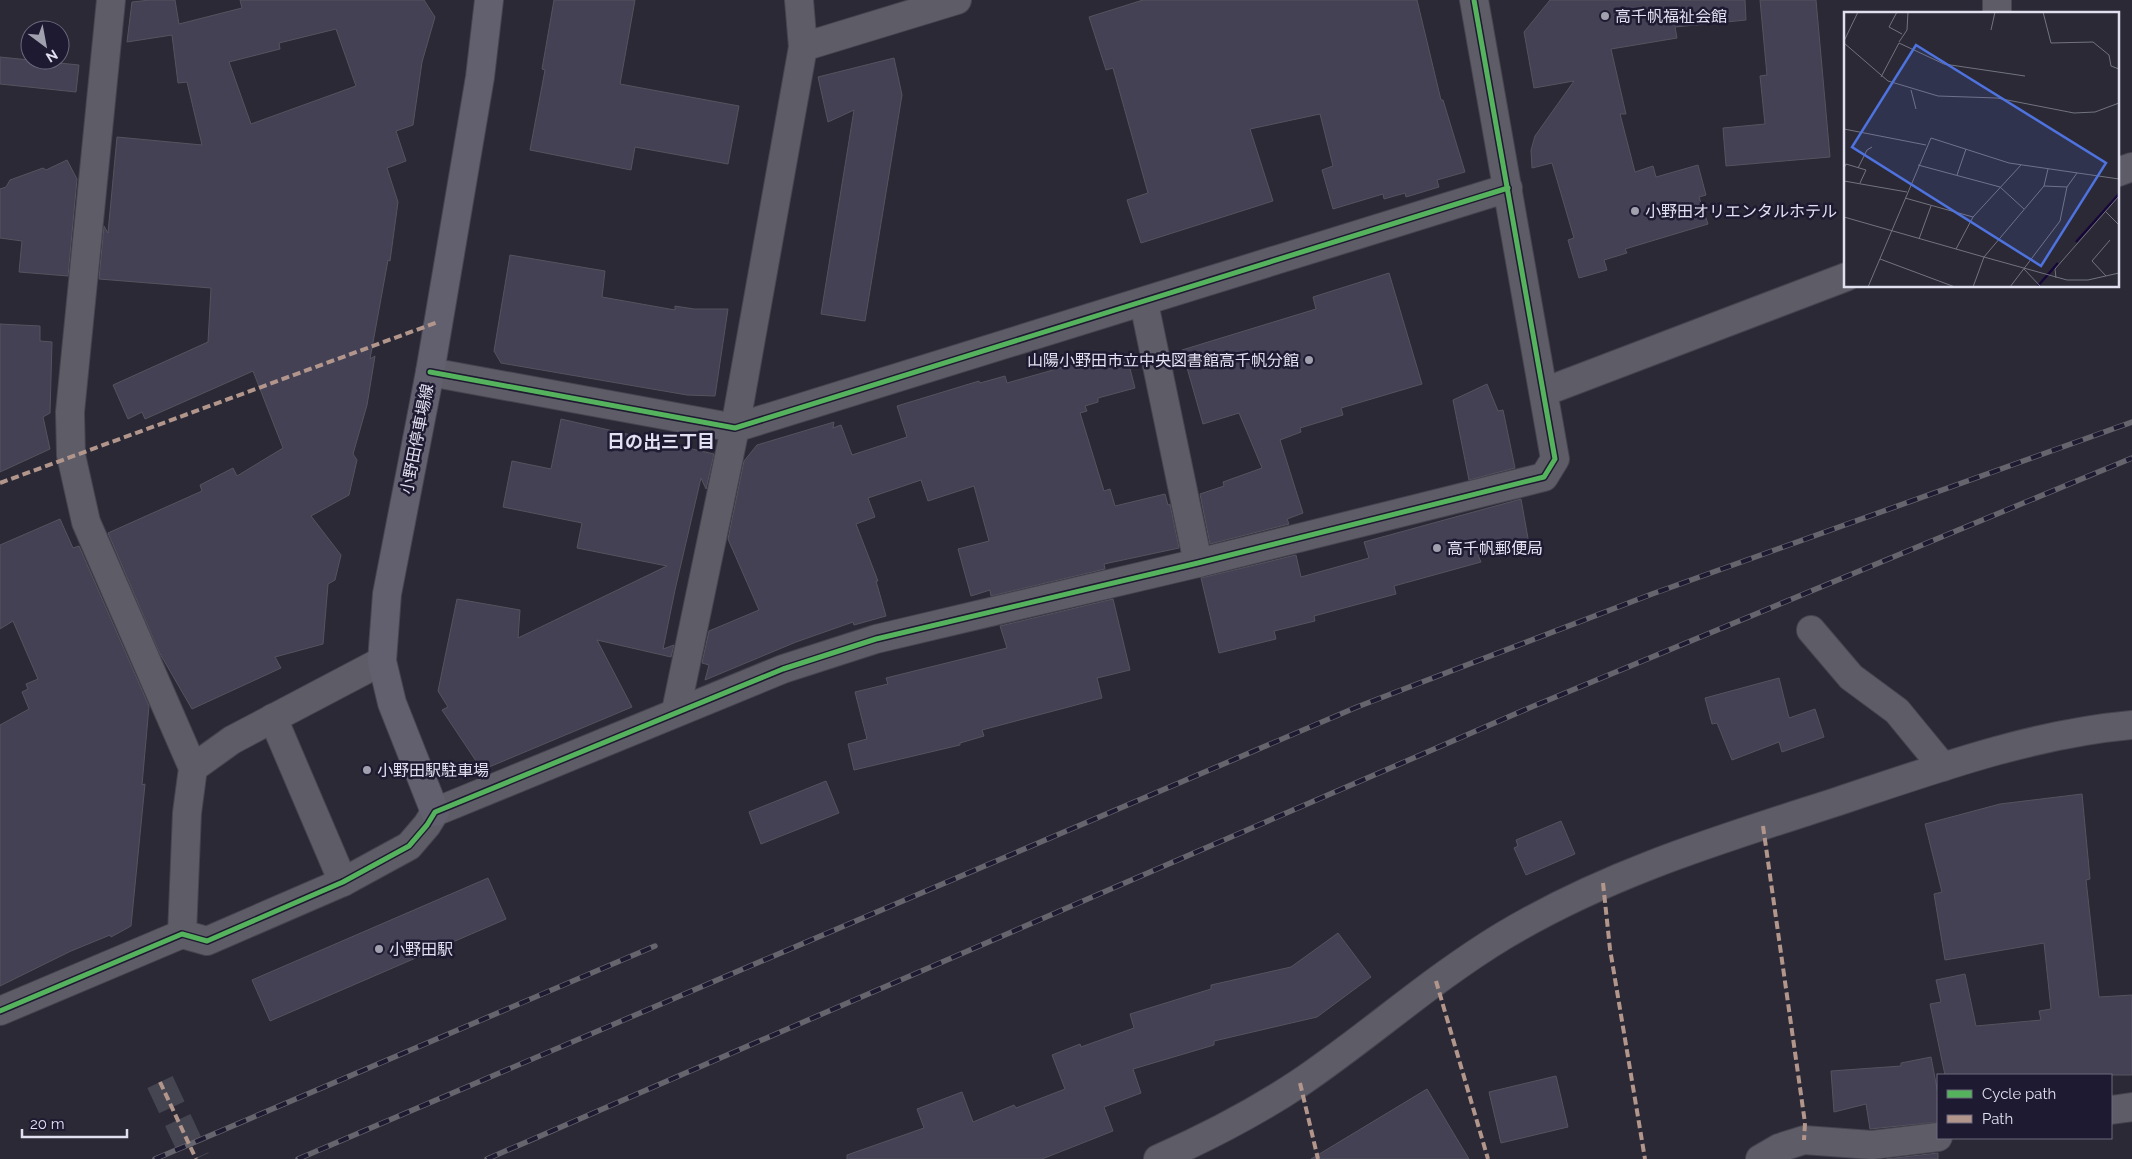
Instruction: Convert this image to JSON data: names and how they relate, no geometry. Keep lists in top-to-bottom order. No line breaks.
{"streets":{"main road":["小野田停車場線"]},"districts":["日の出三丁目"],"places":["高千帆福祉会館","小野田オリエンタルホテル","山陽小野田市立中央図書館高千帆分館","高千帆郵便局","小野田駅駐車場","小野田駅"],"legend":["Cycle path","Path"],"scale_bar":"20 m","north":"bottom right"}
